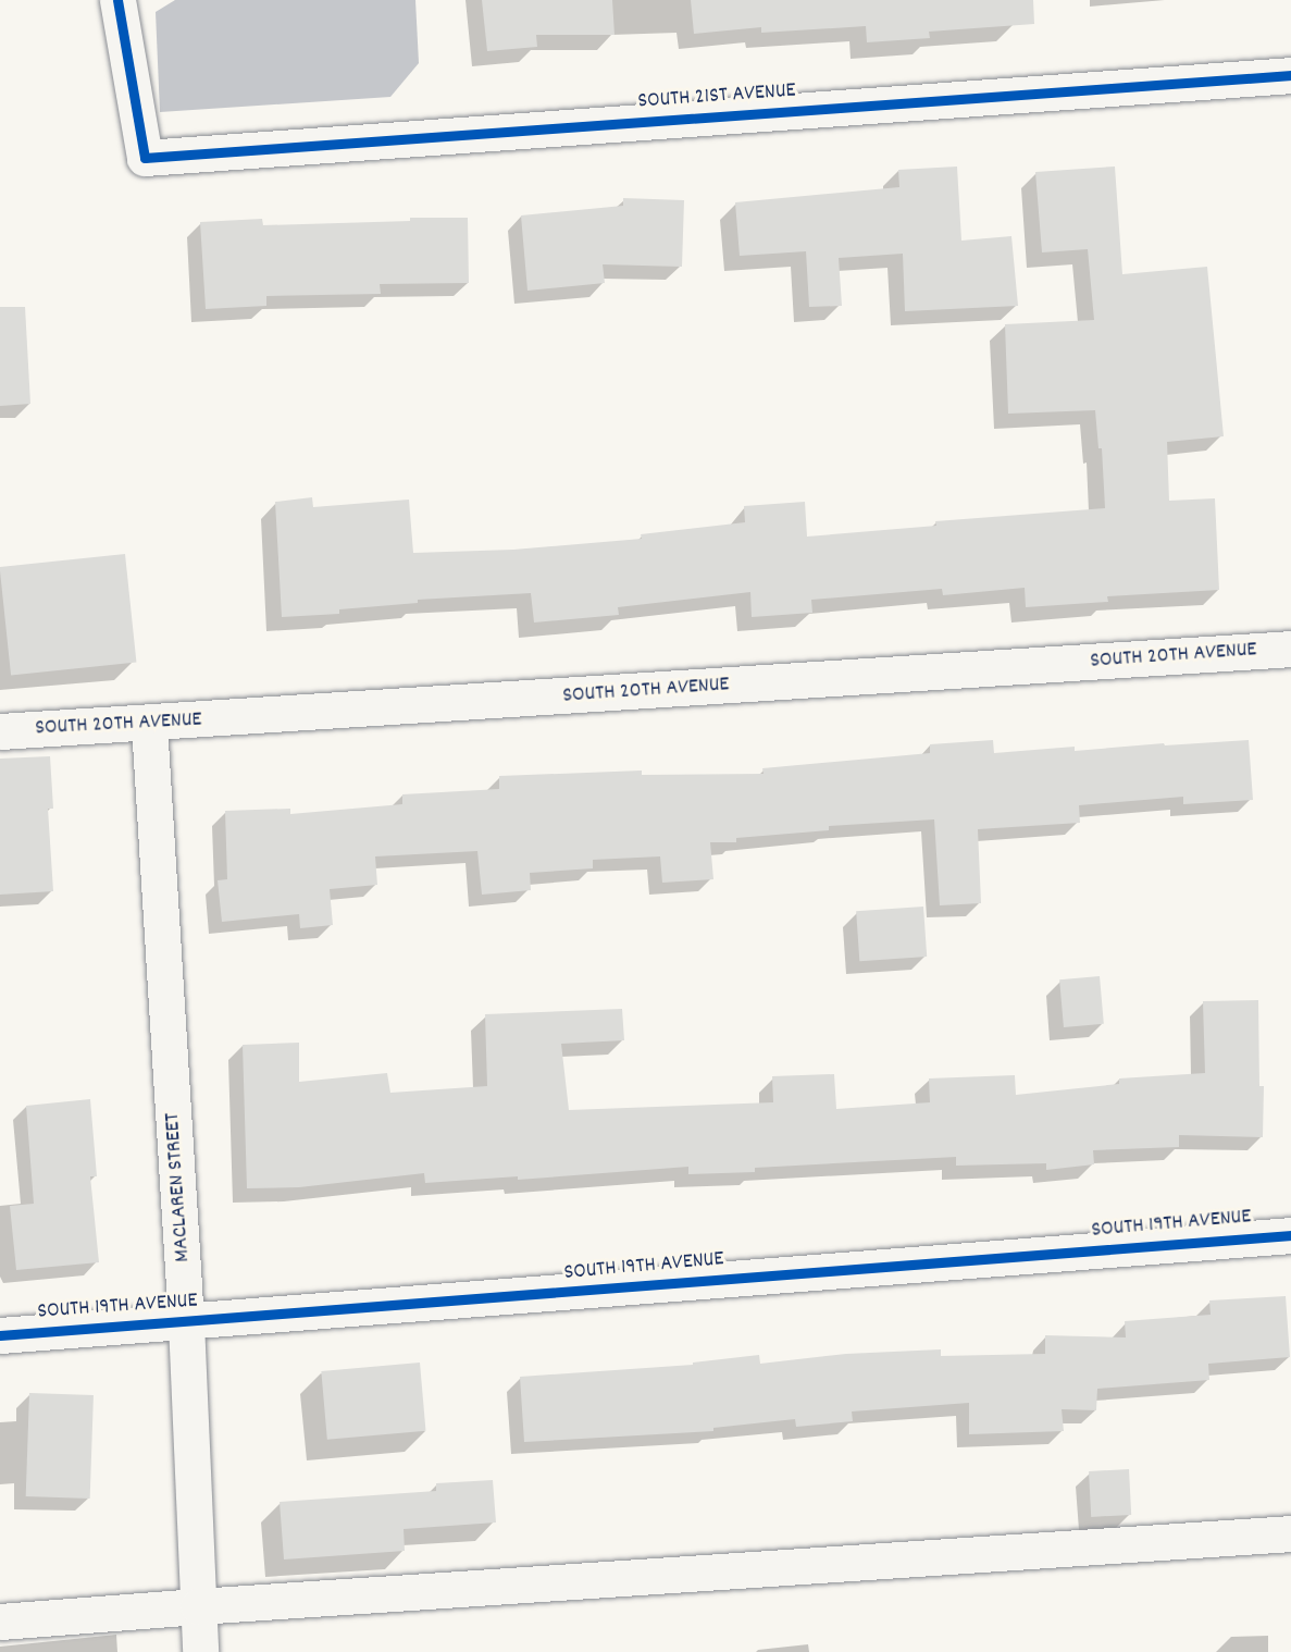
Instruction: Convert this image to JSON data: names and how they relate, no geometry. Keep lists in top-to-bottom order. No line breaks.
{"streets":{"street":["SOUTH 21ST AVENUE","SOUTH 20TH AVENUE","MACLAREN STREET","SOUTH 19TH AVENUE"]},"crossings":[["SOUTH 20TH AVENUE","MACLAREN STREET"],["MACLAREN STREET","SOUTH 19TH AVENUE"]]}
